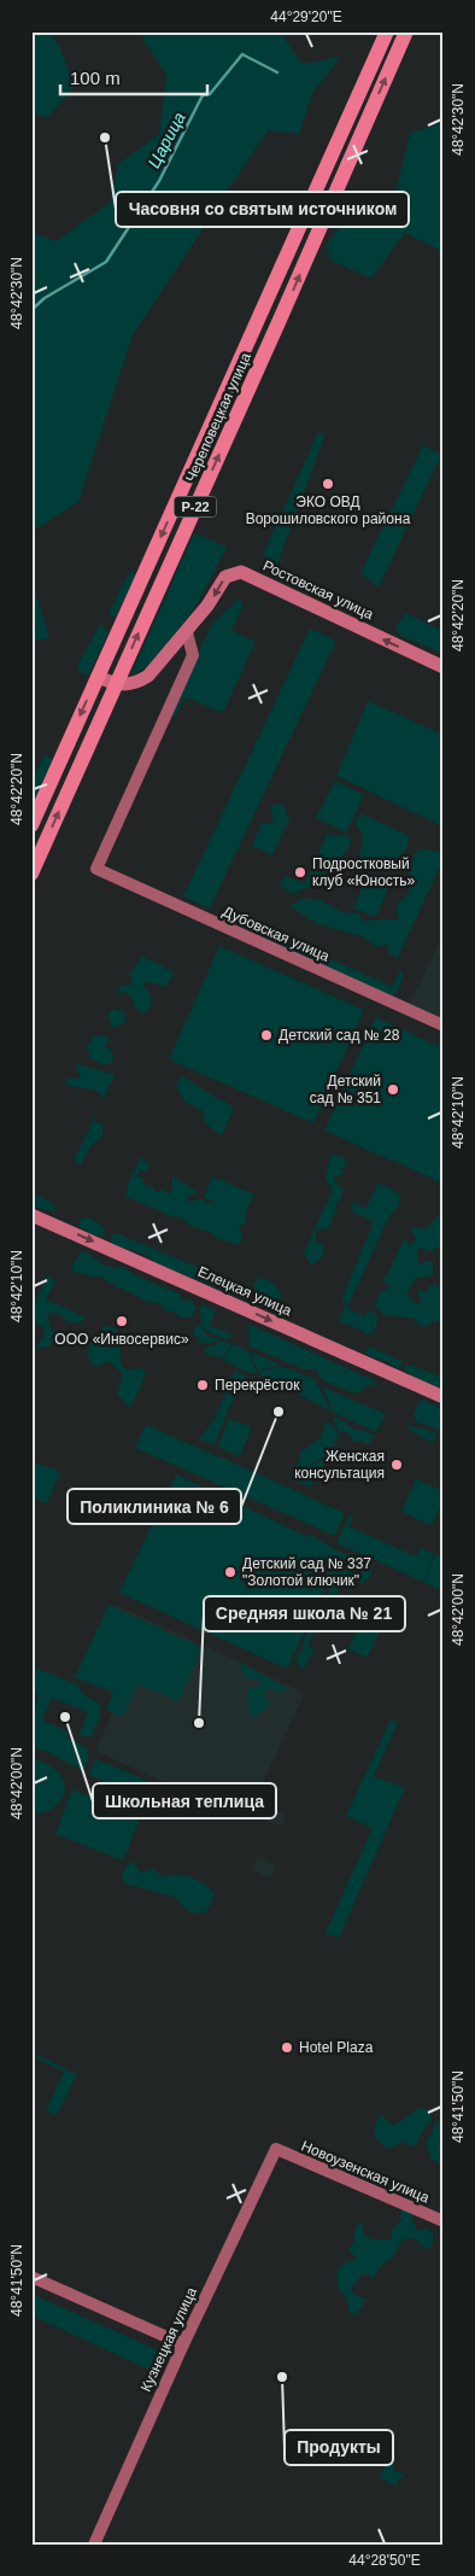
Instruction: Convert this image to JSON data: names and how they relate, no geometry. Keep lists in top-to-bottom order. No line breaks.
{"streets":{"highway":["Череповецкая улица","Р-22"],"main road":["Ростовская улица","Елецкая улица"],"street":["Дубовская улица","Новоузенская улица","Кузнецкая улица"]},"crossings":[["Череповецкая улица","Ростовская улица"],["Ростовская улица","Дубовская улица"],["Новоузенская улица","Кузнецкая улица"]],"one_way":["Ростовская улица","Елецкая улица"],"water":["Царица"],"places":["Часовня со святым источником","ЭКО ОВД Ворошиловского района","Подростковый клуб «Юность»","Детский сад № 28","Детский сад № 351","ООО «Инвосервис»","Перекрёсток","Поликлиника № 6","Женская консультация","Детский сад № 337 \"Золотой ключик\"","Школьная теплица","Средняя школа № 21","Hotel Plaza","Продукты"],"scale_bar":"100 m","coordinates":["44°29'20\"E","48°42'30\"N","48°42'20\"N","48°42'10\"N","48°42'00\"N","48°41'50\"N","44°28'50\"E"]}
